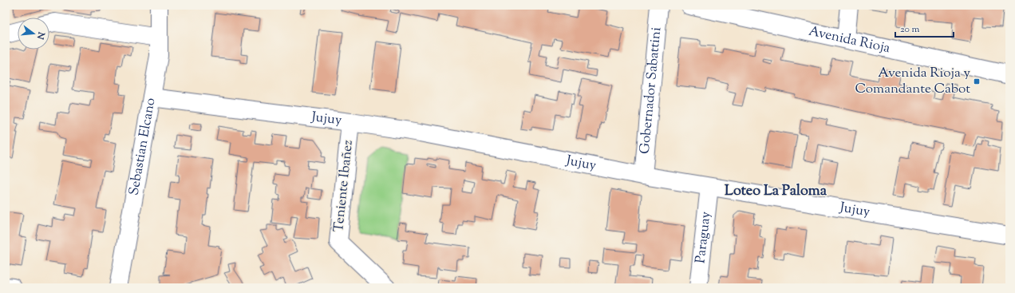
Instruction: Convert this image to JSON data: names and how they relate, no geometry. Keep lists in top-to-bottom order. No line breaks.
{"streets":{"street":["Avenida Rioja","Gobernador Sabattini","Jujuy","Sebastian Elcano","Teniente Ibañez","Paraguay"]},"crossings":[["Gobernador Sabattini","Jujuy"],["Jujuy","Sebastian Elcano"],["Jujuy","Teniente Ibañez"],["Jujuy","Paraguay"]],"districts":["Loteo La Paloma"],"places":{"transit":["Avenida Rioja y Comandante Cabot"]},"scale_bar":"20 m","north":"right"}
